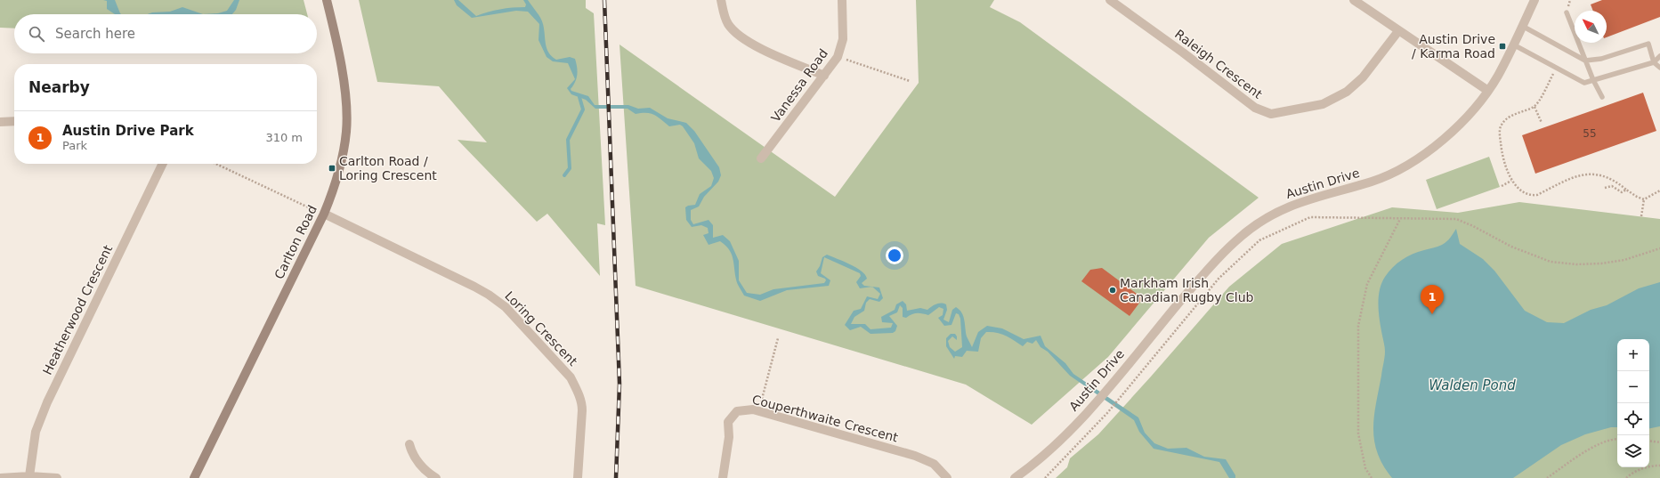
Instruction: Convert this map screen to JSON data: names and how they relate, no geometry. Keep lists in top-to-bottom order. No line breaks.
{"streets":{"street":["Raleigh Crescent","Vanessa Road","Austin Drive","Carlton Road","Heatherwood Crescent","Loring Crescent","Couperthwaite Crescent"]},"crossings":[["Carlton Road","Loring Crescent"]],"water":["Walden Pond"],"places":{"transit":["Austin Drive / Karma Road","Carlton Road / Loring Crescent"],"other":["Markham Irish Canadian Rugby Club"]},"house_numbers":["55"],"north":"top left","page":{"search":"Search here","heading":"Nearby","list":[{"mark":"1","name":"Austin Drive Park","note":"Park","value":"310 m"}],"pins":"1","map_buttons":["+","−"]}}
